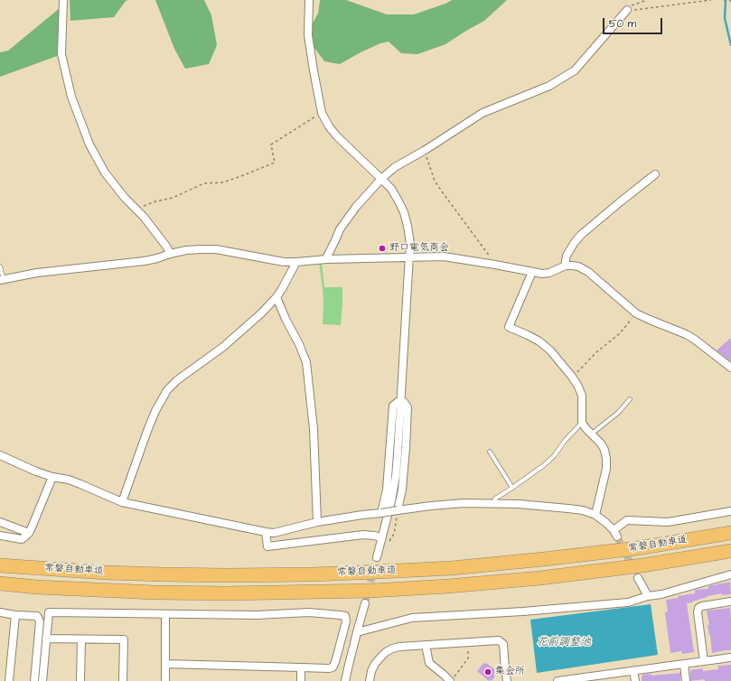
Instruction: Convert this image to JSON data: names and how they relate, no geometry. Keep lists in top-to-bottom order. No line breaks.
{"streets":{"highway":["常磐自動車道"]},"water":["花前調整池"],"places":["野口電気商会","集会所"],"scale_bar":"50 m"}
